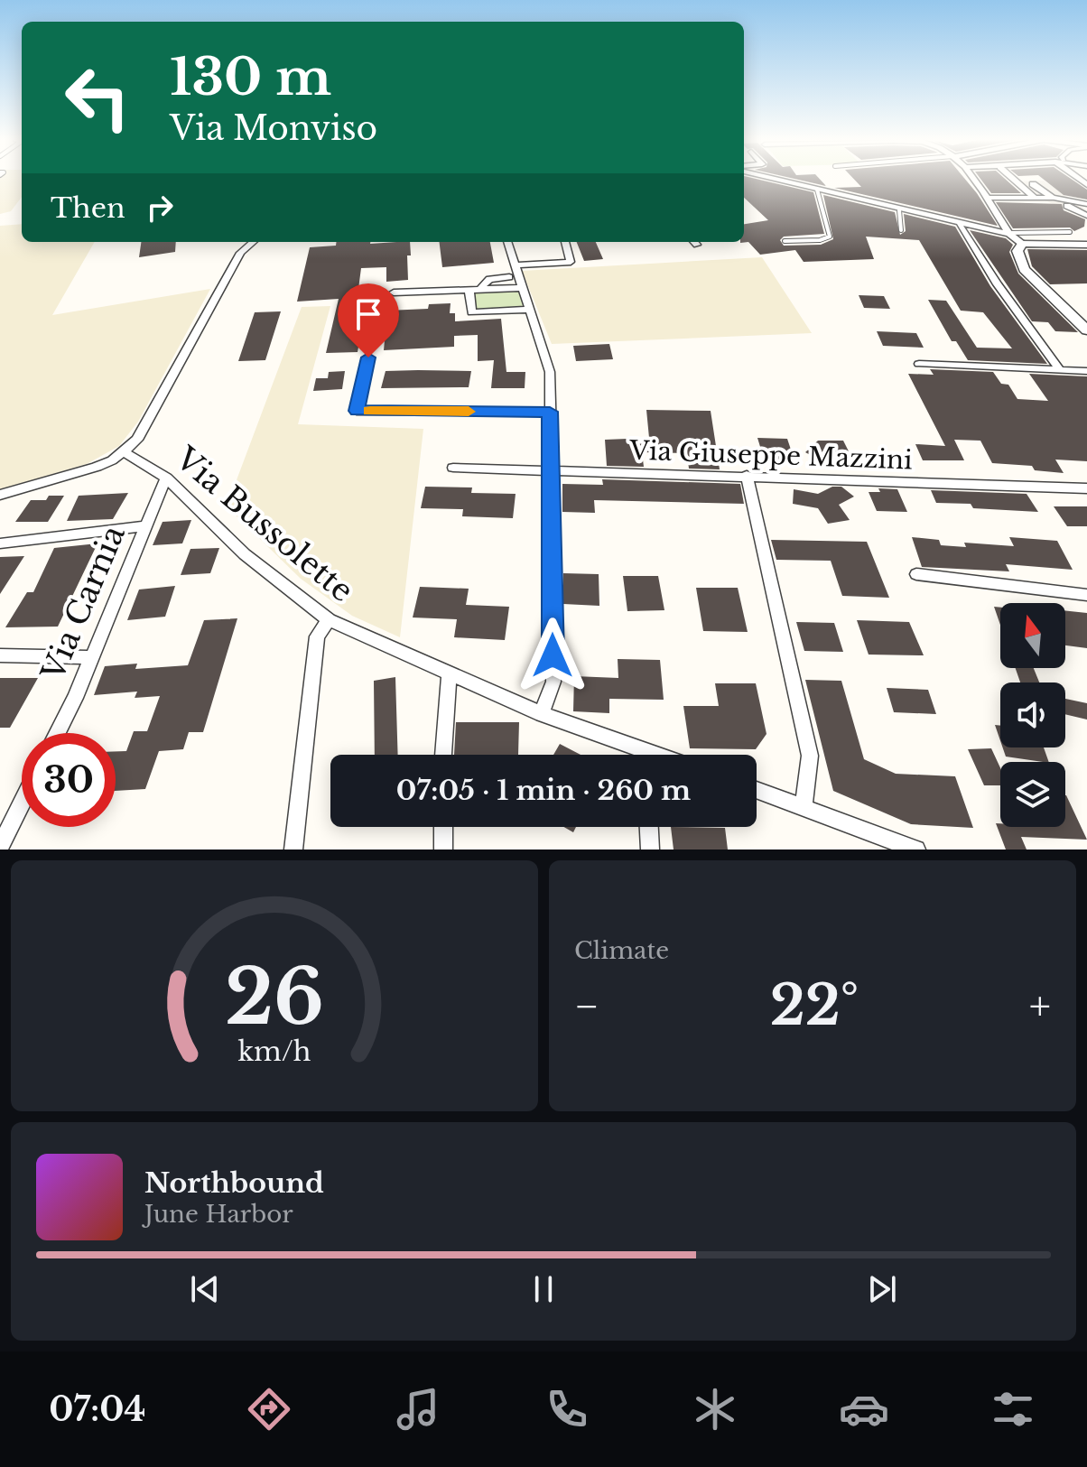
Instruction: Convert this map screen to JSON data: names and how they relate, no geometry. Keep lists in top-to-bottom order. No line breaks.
{"streets":{"street":["Via Giuseppe Mazzini","Via Bussolette","Via Carnia"]},"crossings":[["Via Bussolette","Via Carnia"]],"north":"top","page":{"turn":["130 m","Via Monviso"],"then":"Then","limit":"30","trip":"07:05 · 1 min · 260 m","tile":"Climate","heat":["−","22°","+"],"song":["Northbound","June Harbor"],"tabs":"07:04","gauge":["26","km/h"]}}
